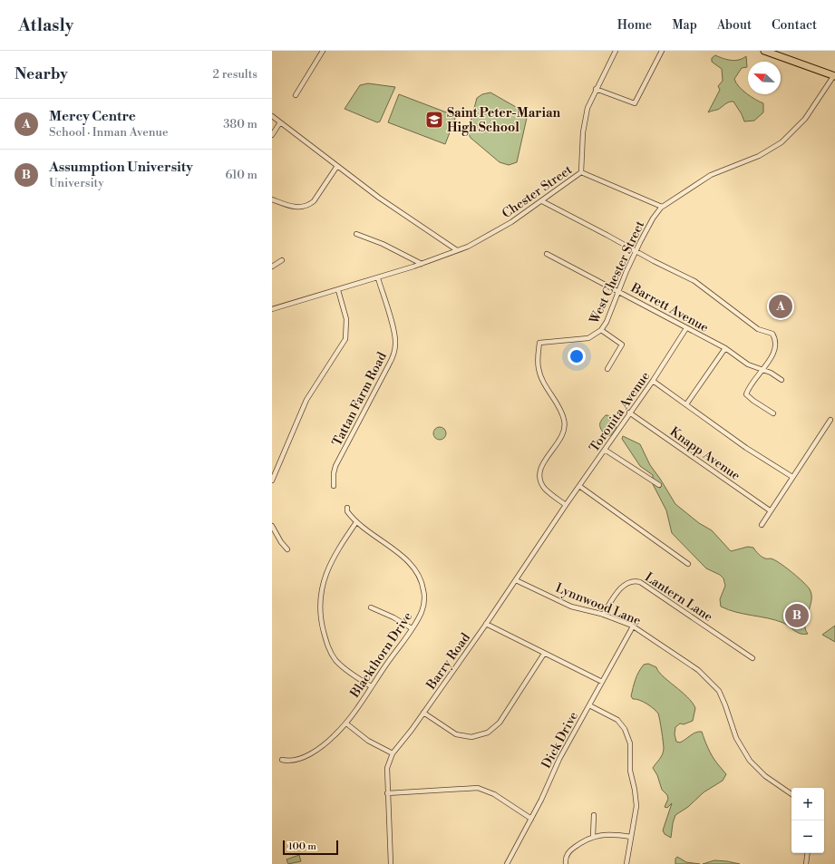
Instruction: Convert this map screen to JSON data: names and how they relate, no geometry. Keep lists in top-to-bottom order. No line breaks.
{"streets":{"street":["Chester Street","West Chester Street","Barrett Avenue","Tattan Farm Road","Toronita Avenue","Knapp Avenue","Lantern Lane","Lynnwood Lane","Blackthorn Drive","Barry Road","Dick Drive"]},"crossings":[["Chester Street","West Chester Street"],["Chester Street","Tattan Farm Road"],["West Chester Street","Barrett Avenue"],["West Chester Street","Toronita Avenue"],["West Chester Street","Barry Road"],["Barrett Avenue","Toronita Avenue"],["Toronita Avenue","Knapp Avenue"],["Toronita Avenue","Barry Road"],["Lantern Lane","Lynnwood Lane"],["Lynnwood Lane","Barry Road"],["Lynnwood Lane","Dick Drive"]],"places":{"school or university":["Saint Peter-Marian High School"]},"scale_bar":"100 m","north":"top left","page":{"header":"Atlasly","nav":["Home","Map","About","Contact"],"heading":["Nearby","2 results"],"list":[{"mark":"A","name":"Mercy Centre","note":"School · Inman Avenue","value":"380 m"},{"mark":"B","name":"Assumption University","note":"University","value":"610 m"}],"pins":["A","B"],"map_buttons":["+","−"],"scale":"100 m"}}
